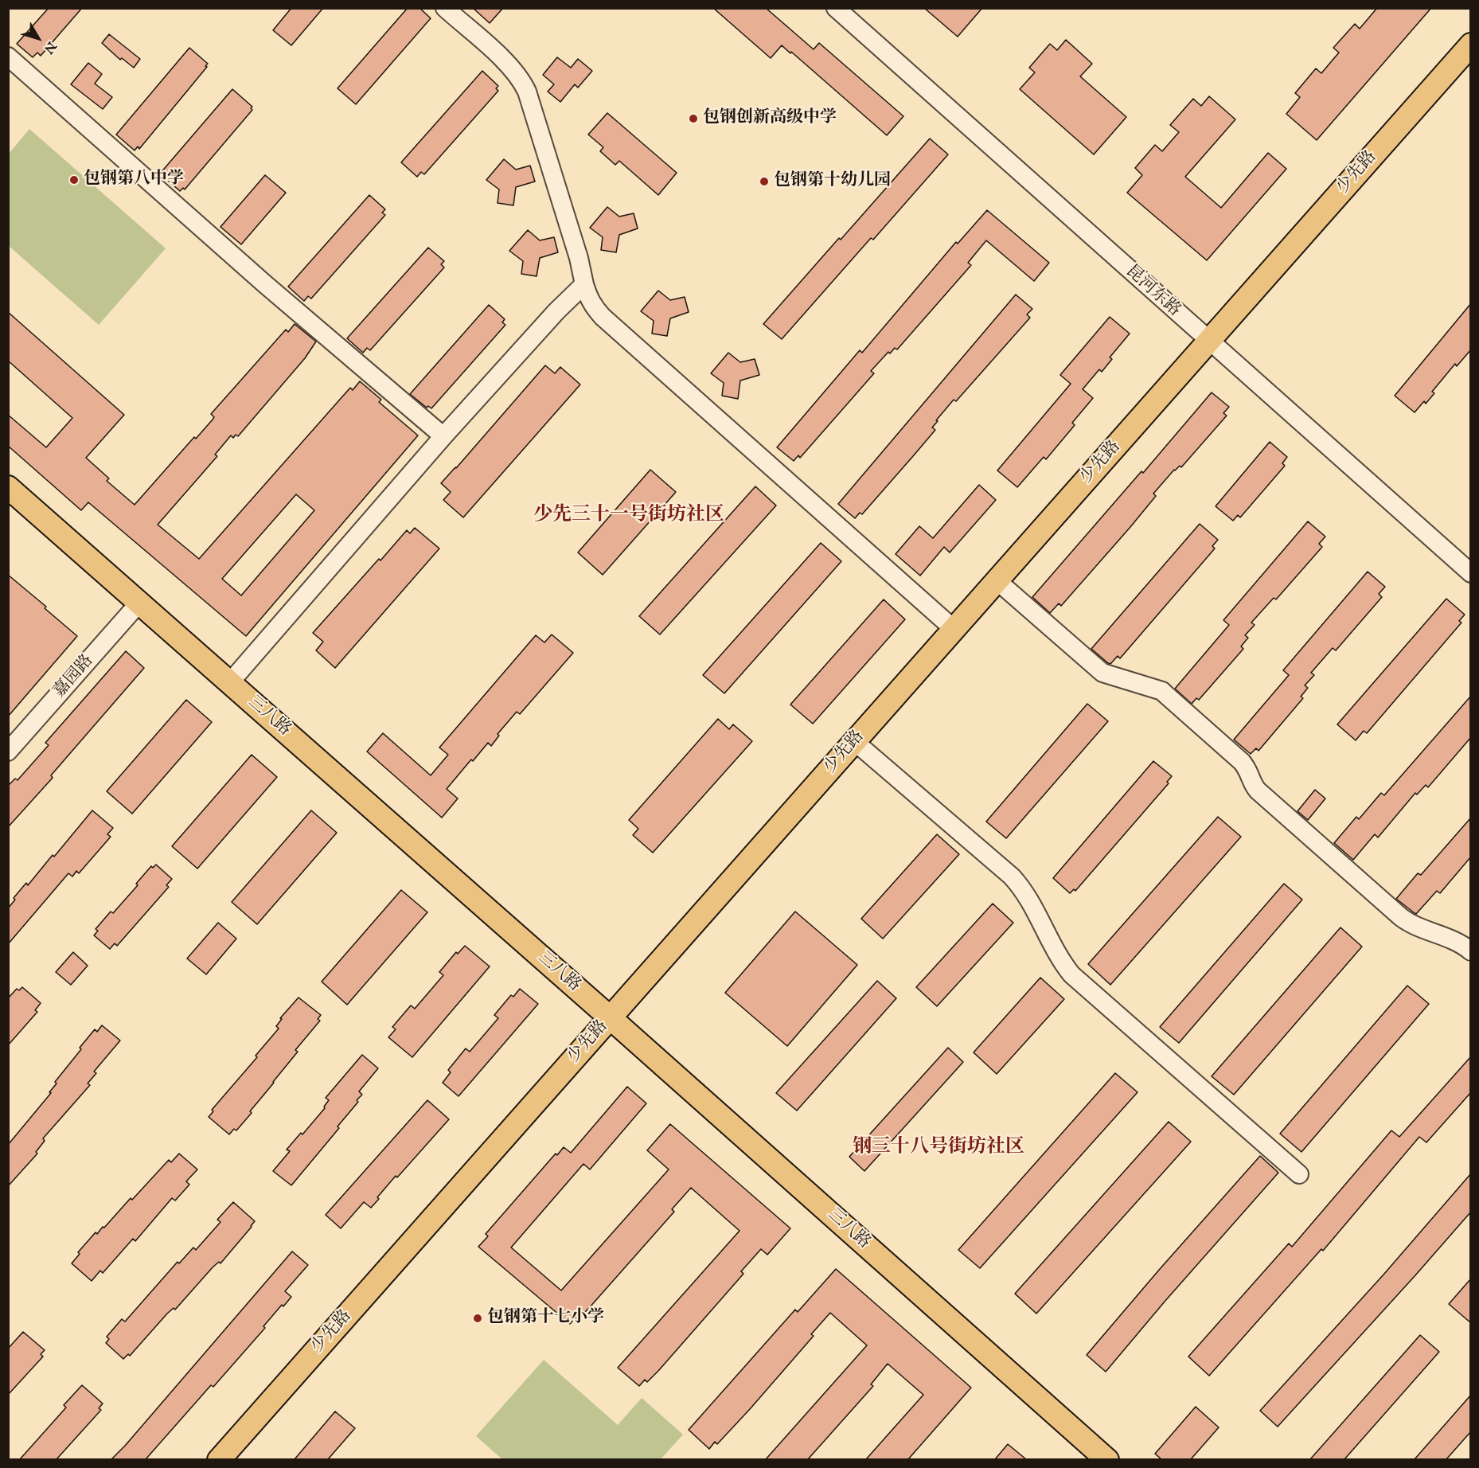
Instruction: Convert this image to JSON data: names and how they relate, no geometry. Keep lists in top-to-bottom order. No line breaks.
{"streets":{"main road":["少先路","三八路"],"street":["昆河东路","嘉园路"]},"crossings":[["少先路","昆河东路"],["少先路","三八路"],["嘉园路","三八路"]],"districts":["少先三十一号街坊社区","钢三十八号街坊社区"],"places":["包钢创新高级中学","包钢第八中学","包钢第十幼儿园","包钢第十七小学"],"north":"bottom right"}
